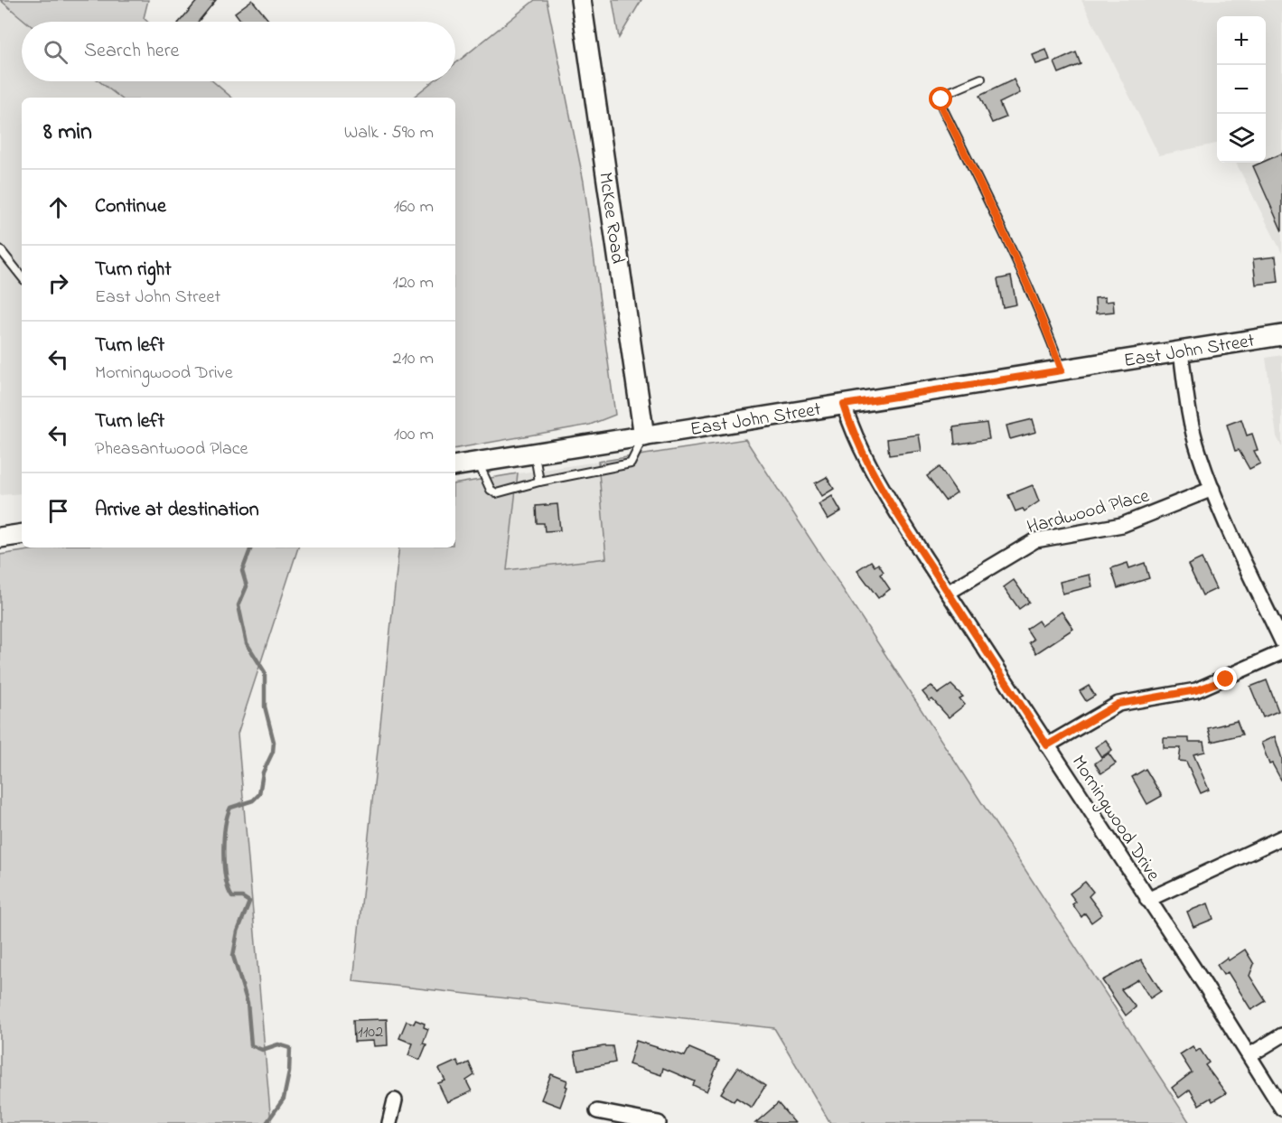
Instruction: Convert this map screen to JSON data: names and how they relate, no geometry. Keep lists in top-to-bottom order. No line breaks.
{"streets":{"main road":["McKee Road","East John Street"],"street":["Hardwood Place","Morningwood Drive"]},"crossings":[["McKee Road","East John Street"],["East John Street","Morningwood Drive"],["Hardwood Place","Morningwood Drive"]],"house_numbers":["1102"],"page":{"map_buttons":["+","−"],"search":"Search here","heading":["8 min","Walk · 590 m"],"list":[["Continue","160 m"],["Turn right","East John Street","120 m"],["Turn left","Morningwood Drive","210 m"],["Turn left","Pheasantwood Place","100 m"],"Arrive at destination"]}}
